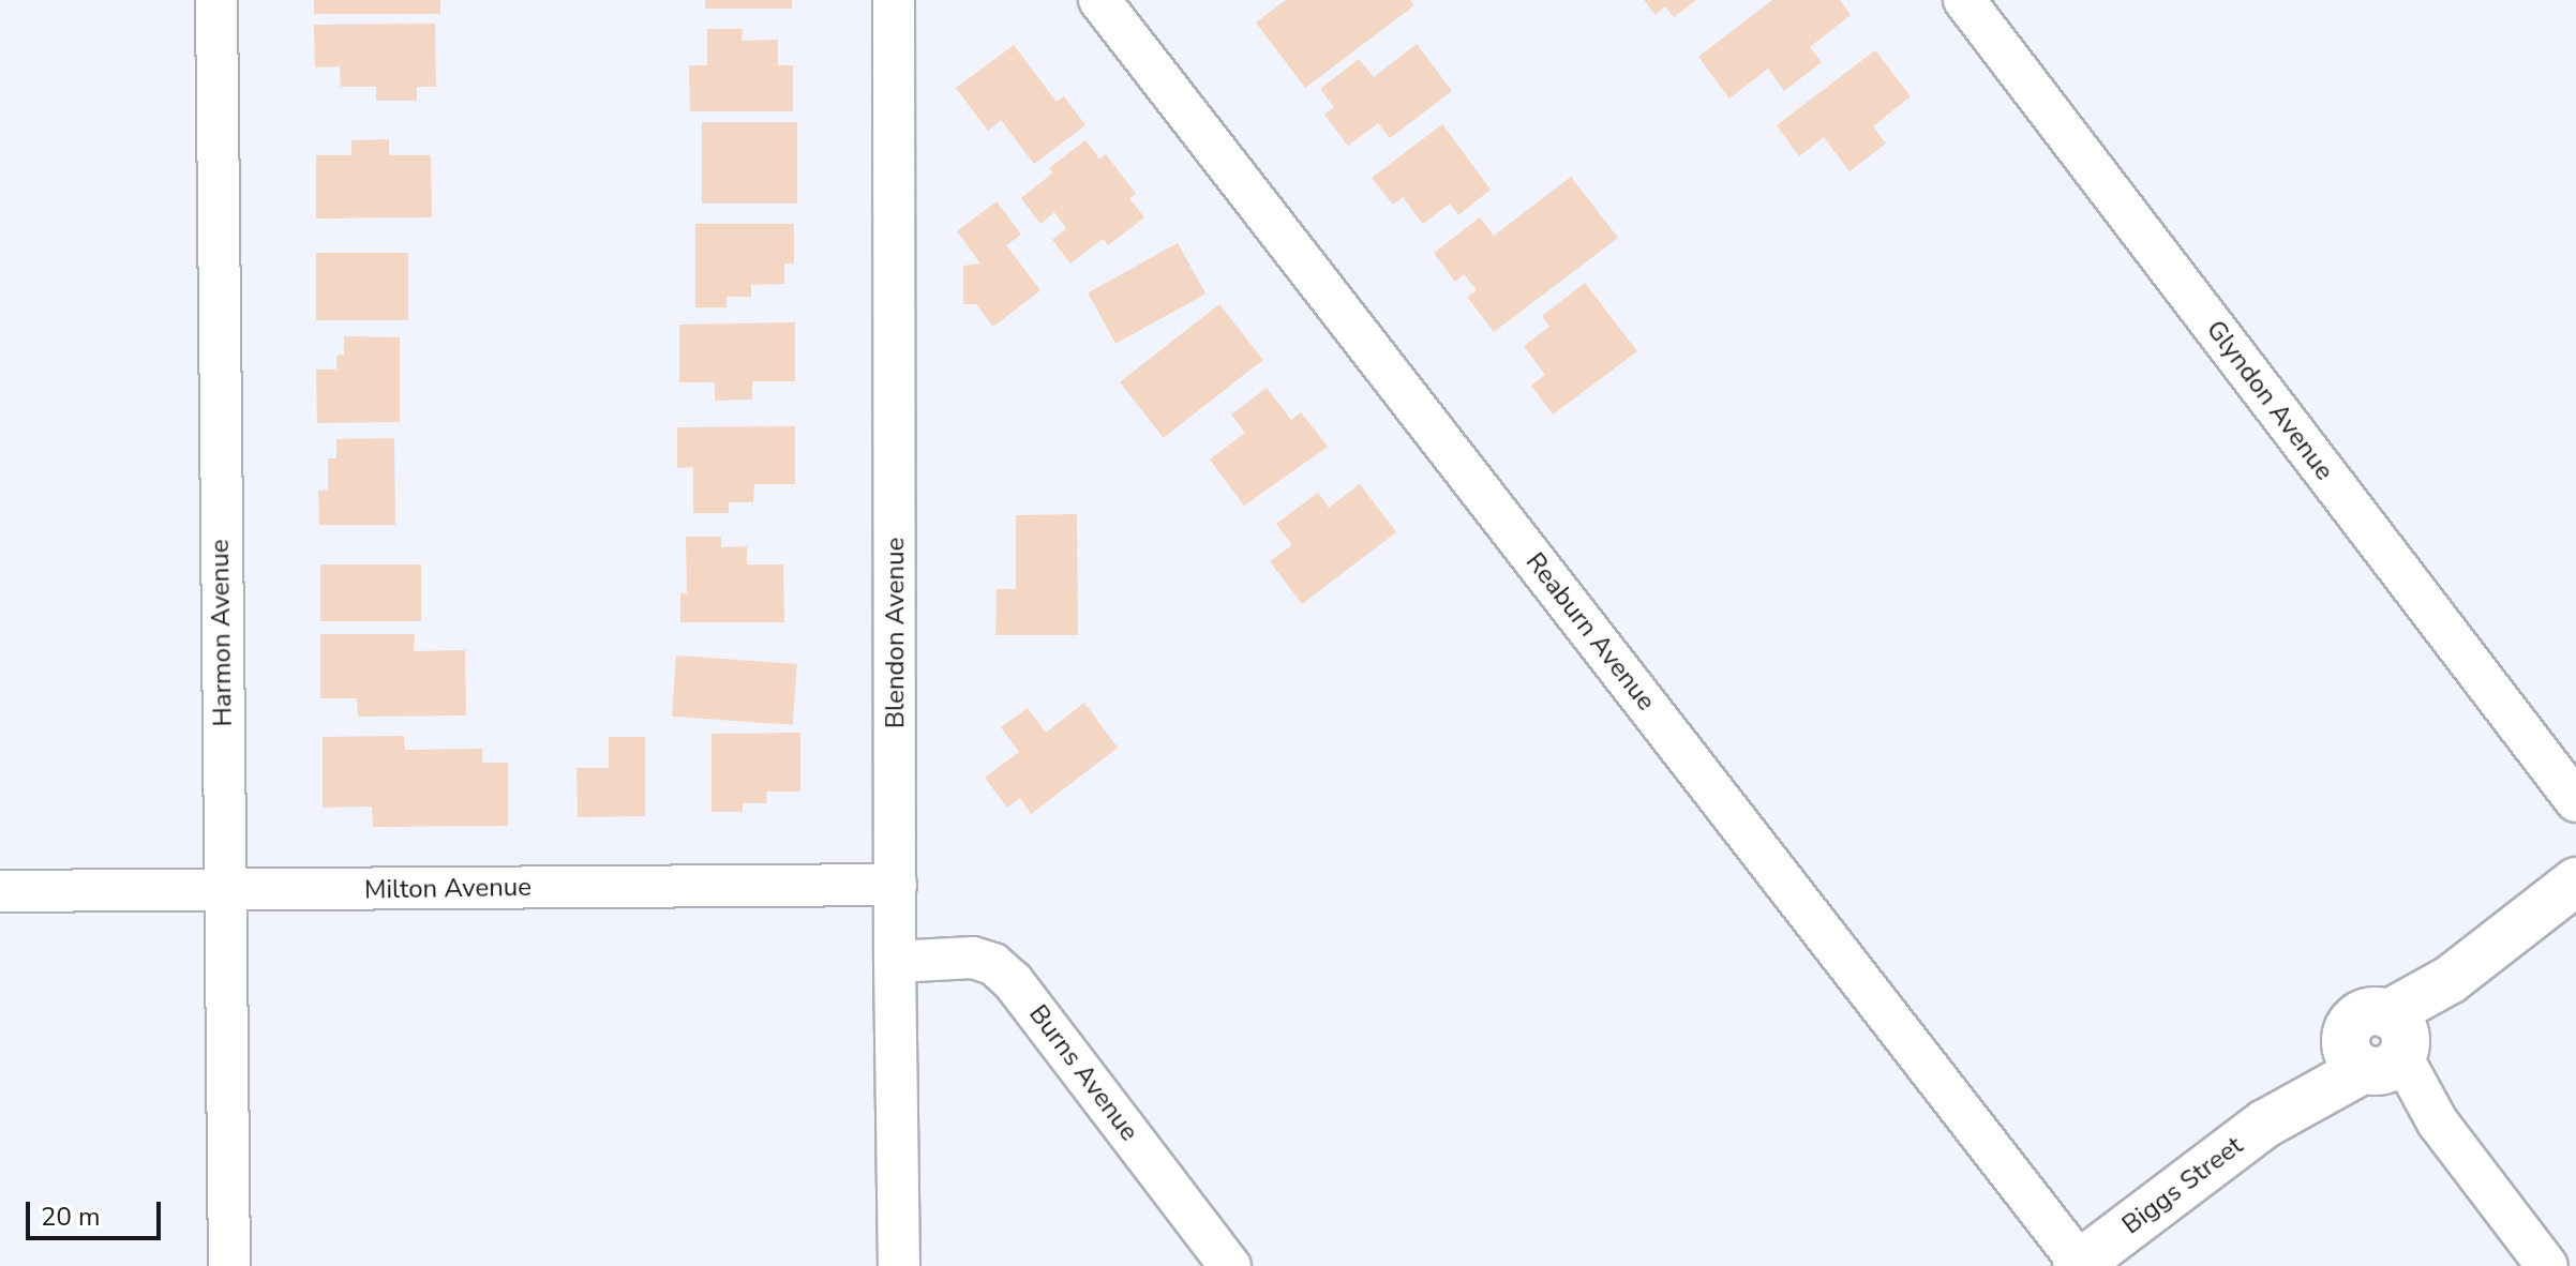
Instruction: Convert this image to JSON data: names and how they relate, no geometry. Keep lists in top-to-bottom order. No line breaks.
{"streets":{"street":["Glyndon Avenue","Reaburn Avenue","Harmon Avenue","Blendon Avenue","Milton Avenue","Burns Avenue","Biggs Street"]},"crossings":[["Reaburn Avenue","Biggs Street"],["Harmon Avenue","Milton Avenue"],["Blendon Avenue","Milton Avenue"],["Blendon Avenue","Burns Avenue"]],"scale_bar":"20 m"}
